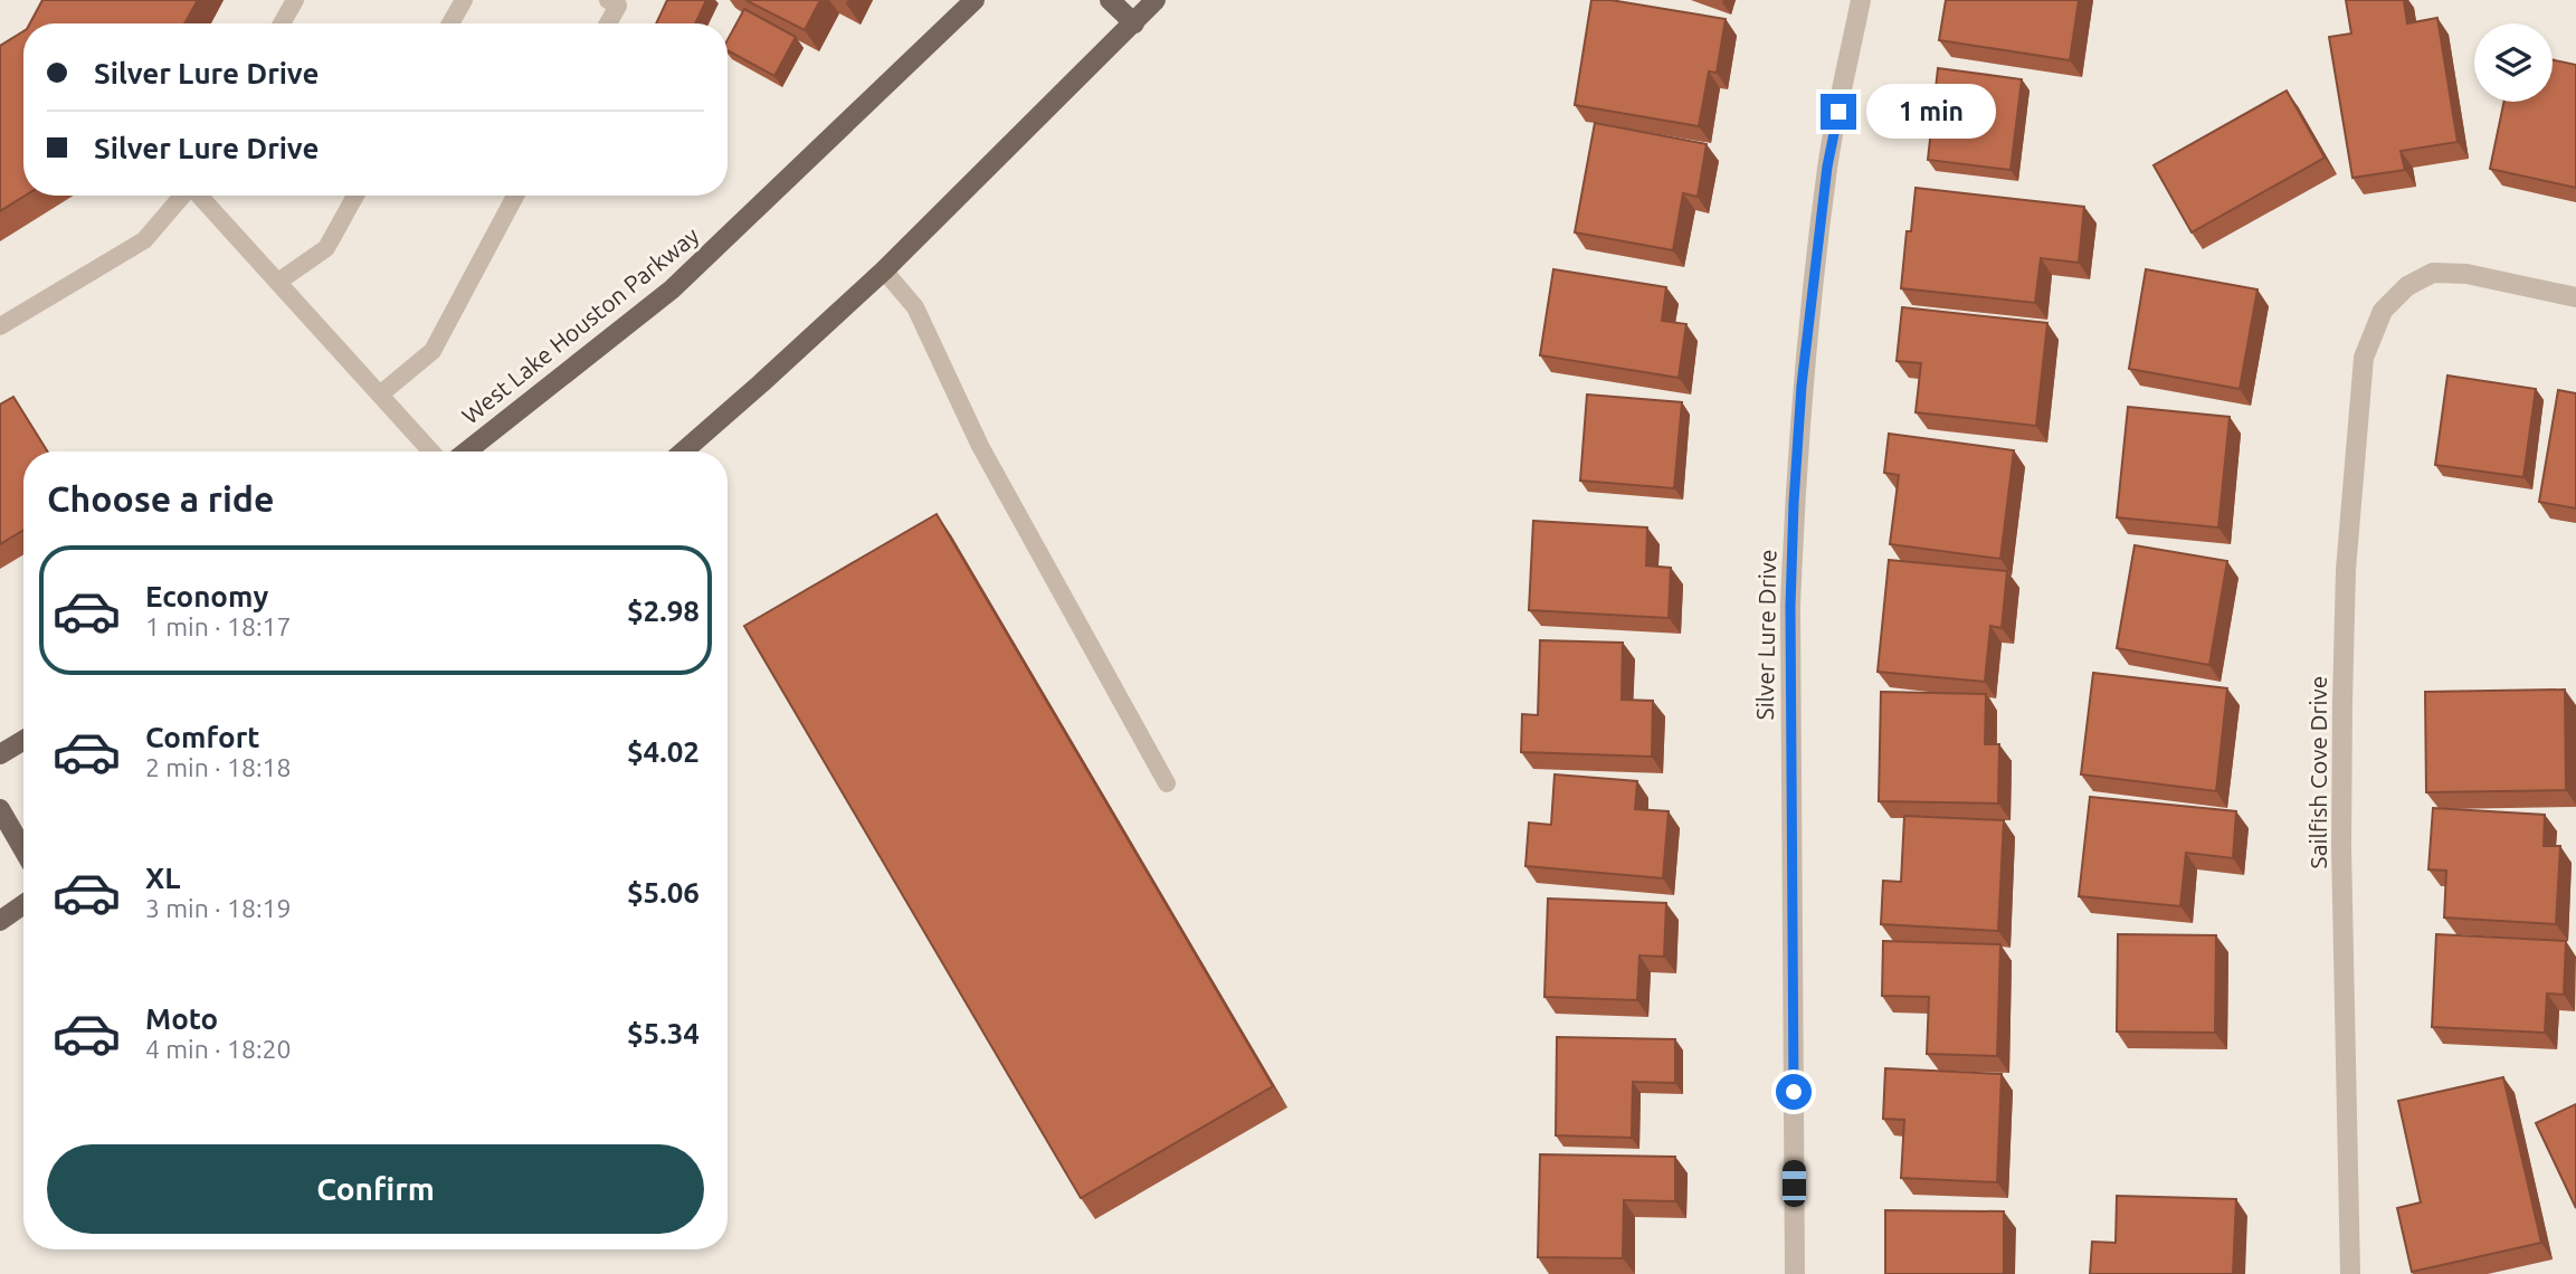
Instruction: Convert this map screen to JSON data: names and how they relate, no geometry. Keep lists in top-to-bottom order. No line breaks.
{"streets":{"main road":["West Lake Houston Parkway"],"street":["Silver Lure Drive","Sailfish Cove Drive"]},"page":{"banner":["Silver Lure Drive","Silver Lure Drive"],"bubble":"1 min","heading":"Choose a ride","list":[{"name":"Economy","note":"1 min · 18:17","value":"$2.98"},{"name":"Comfort","note":"2 min · 18:18","value":"$4.02"},{"name":"XL","note":"3 min · 18:19","value":"$5.06"},{"name":"Moto","note":"4 min · 18:20","value":"$5.34"}],"buttons":"Confirm"}}
